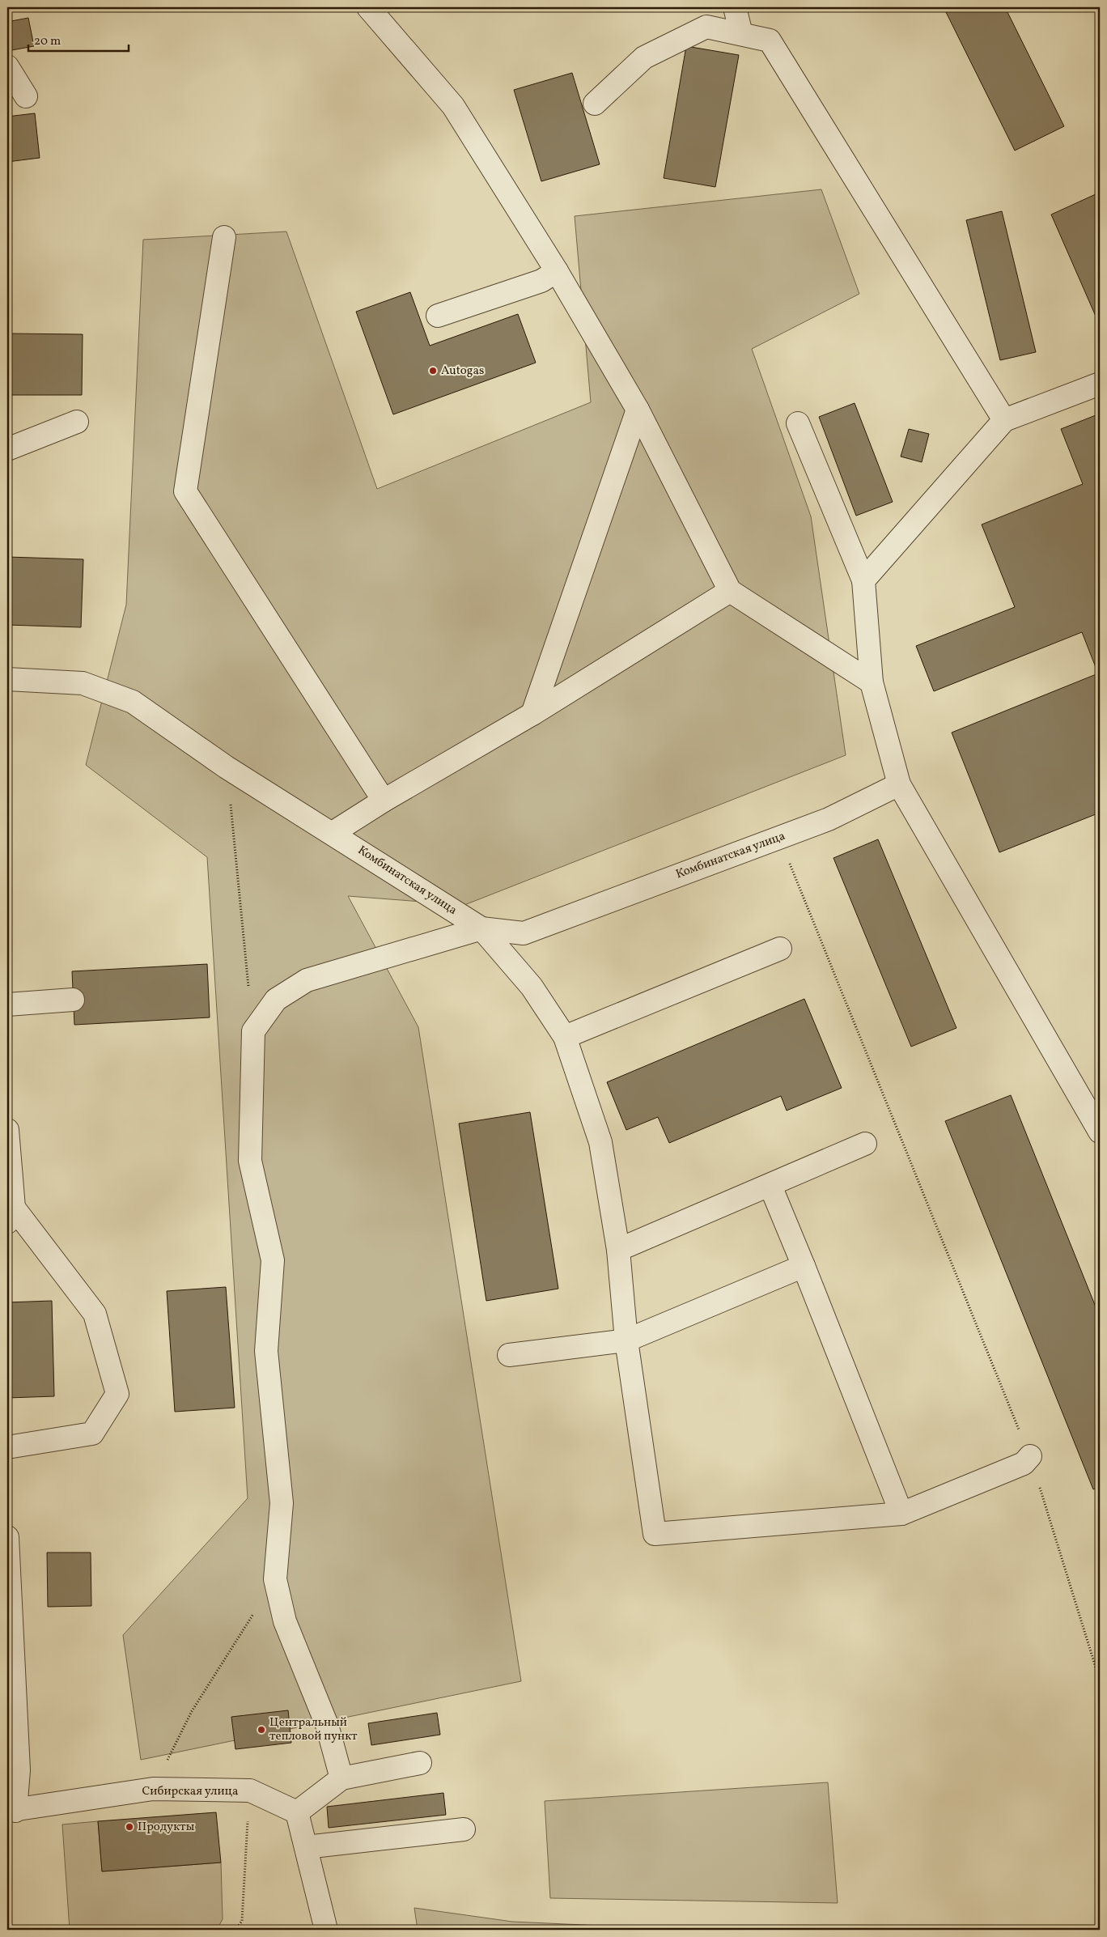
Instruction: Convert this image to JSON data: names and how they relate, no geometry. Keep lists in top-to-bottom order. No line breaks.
{"streets":{"street":["Комбинатская улица","Сибирская улица"]},"places":["Autogas","Центральный тепловой пункт","Продукты"],"scale_bar":"20 m"}
